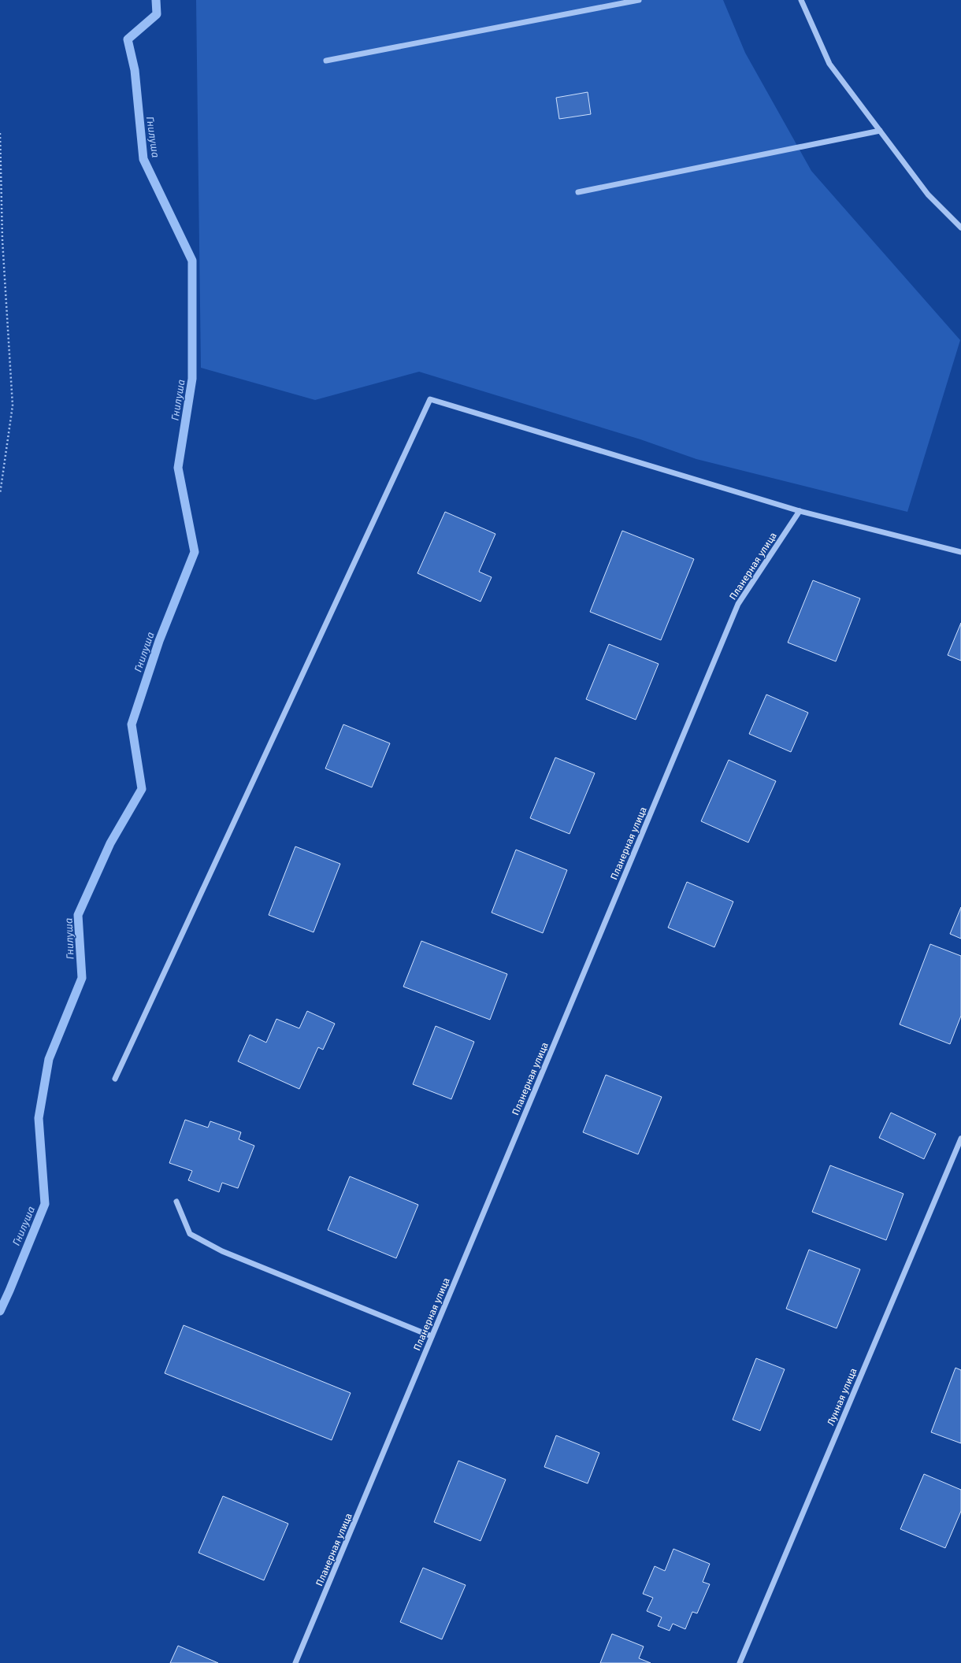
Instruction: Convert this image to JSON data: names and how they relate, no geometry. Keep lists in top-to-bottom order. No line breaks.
{"streets":{"street":["Планерная улица","Лунная улица"]},"water":["Гнилуша"]}
